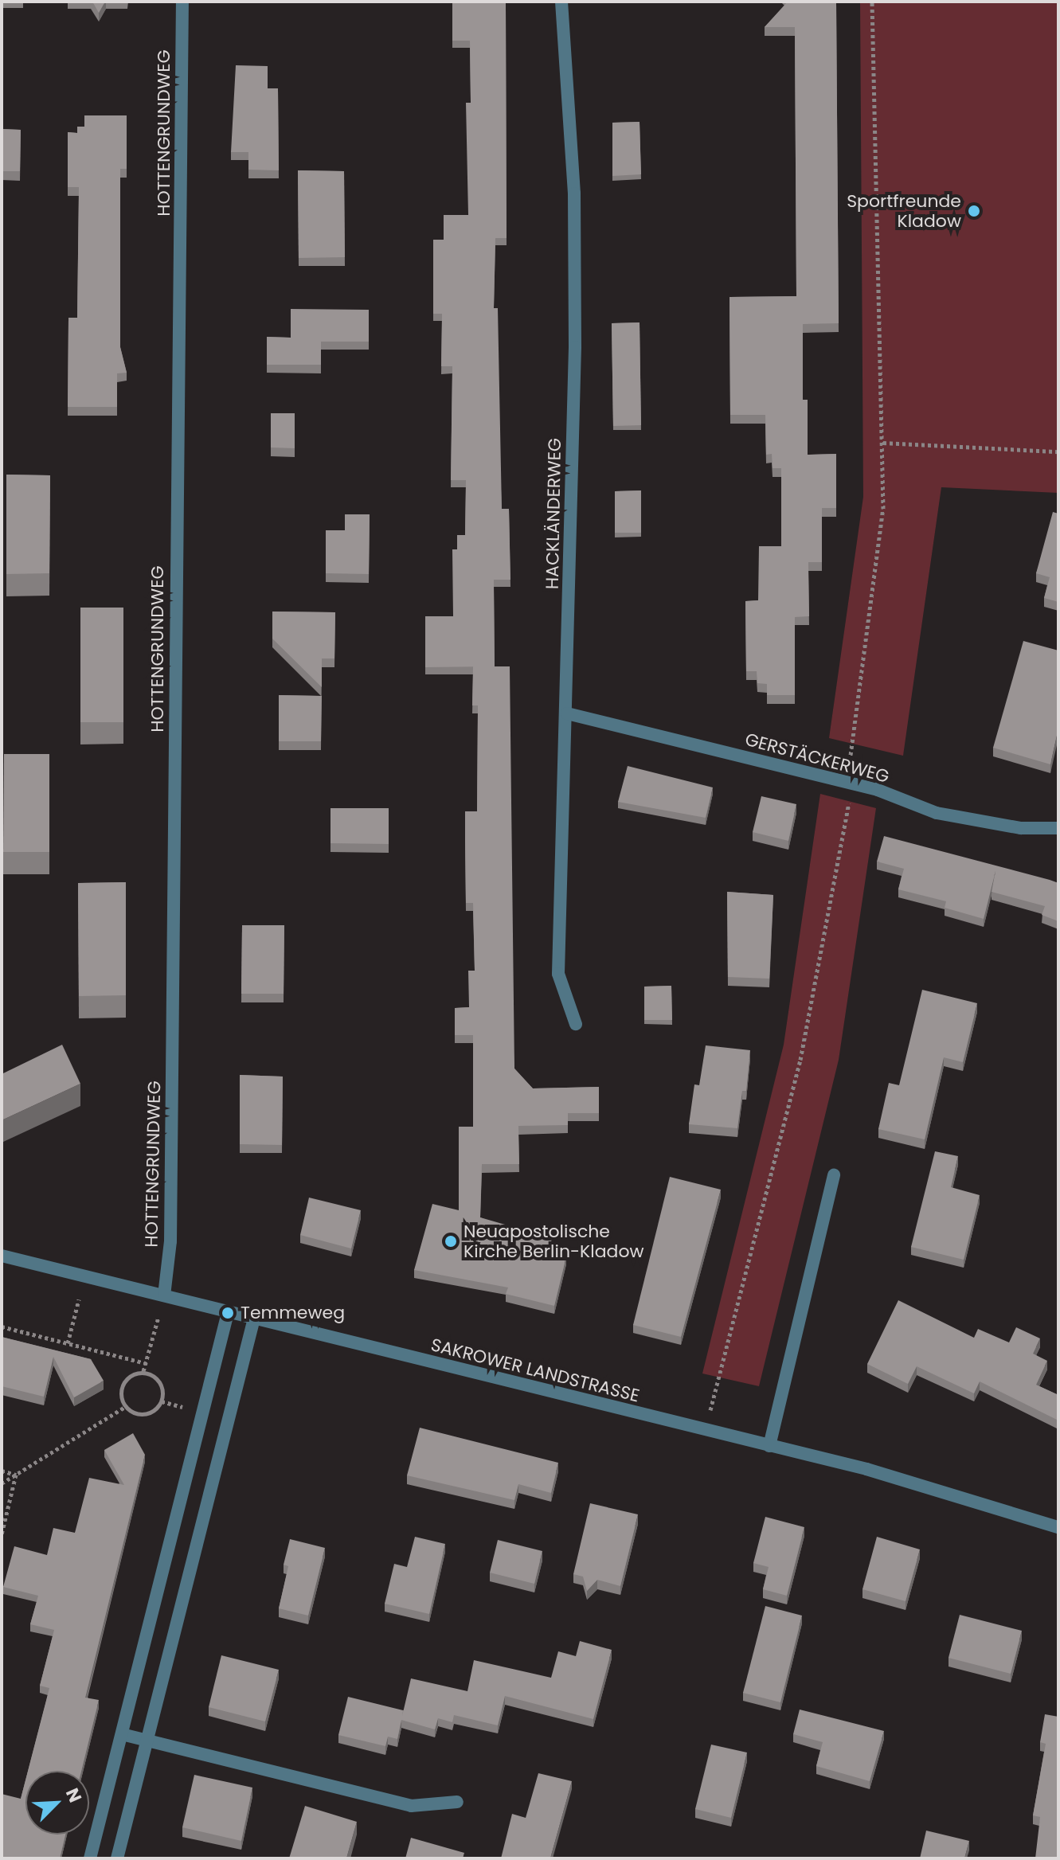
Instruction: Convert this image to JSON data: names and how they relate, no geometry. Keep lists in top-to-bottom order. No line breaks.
{"streets":{"street":["HOTTENGRUNDWEG","HACKLÄNDERWEG","GERSTÄCKERWEG","SAKROWER LANDSTRASSE"]},"crossings":[["HOTTENGRUNDWEG","SAKROWER LANDSTRASSE"],["HACKLÄNDERWEG","GERSTÄCKERWEG"]],"places":["Sportfreunde Kladow","Neuapostolische Kirche Berlin-Kladow","Temmeweg"],"north":"top right"}
